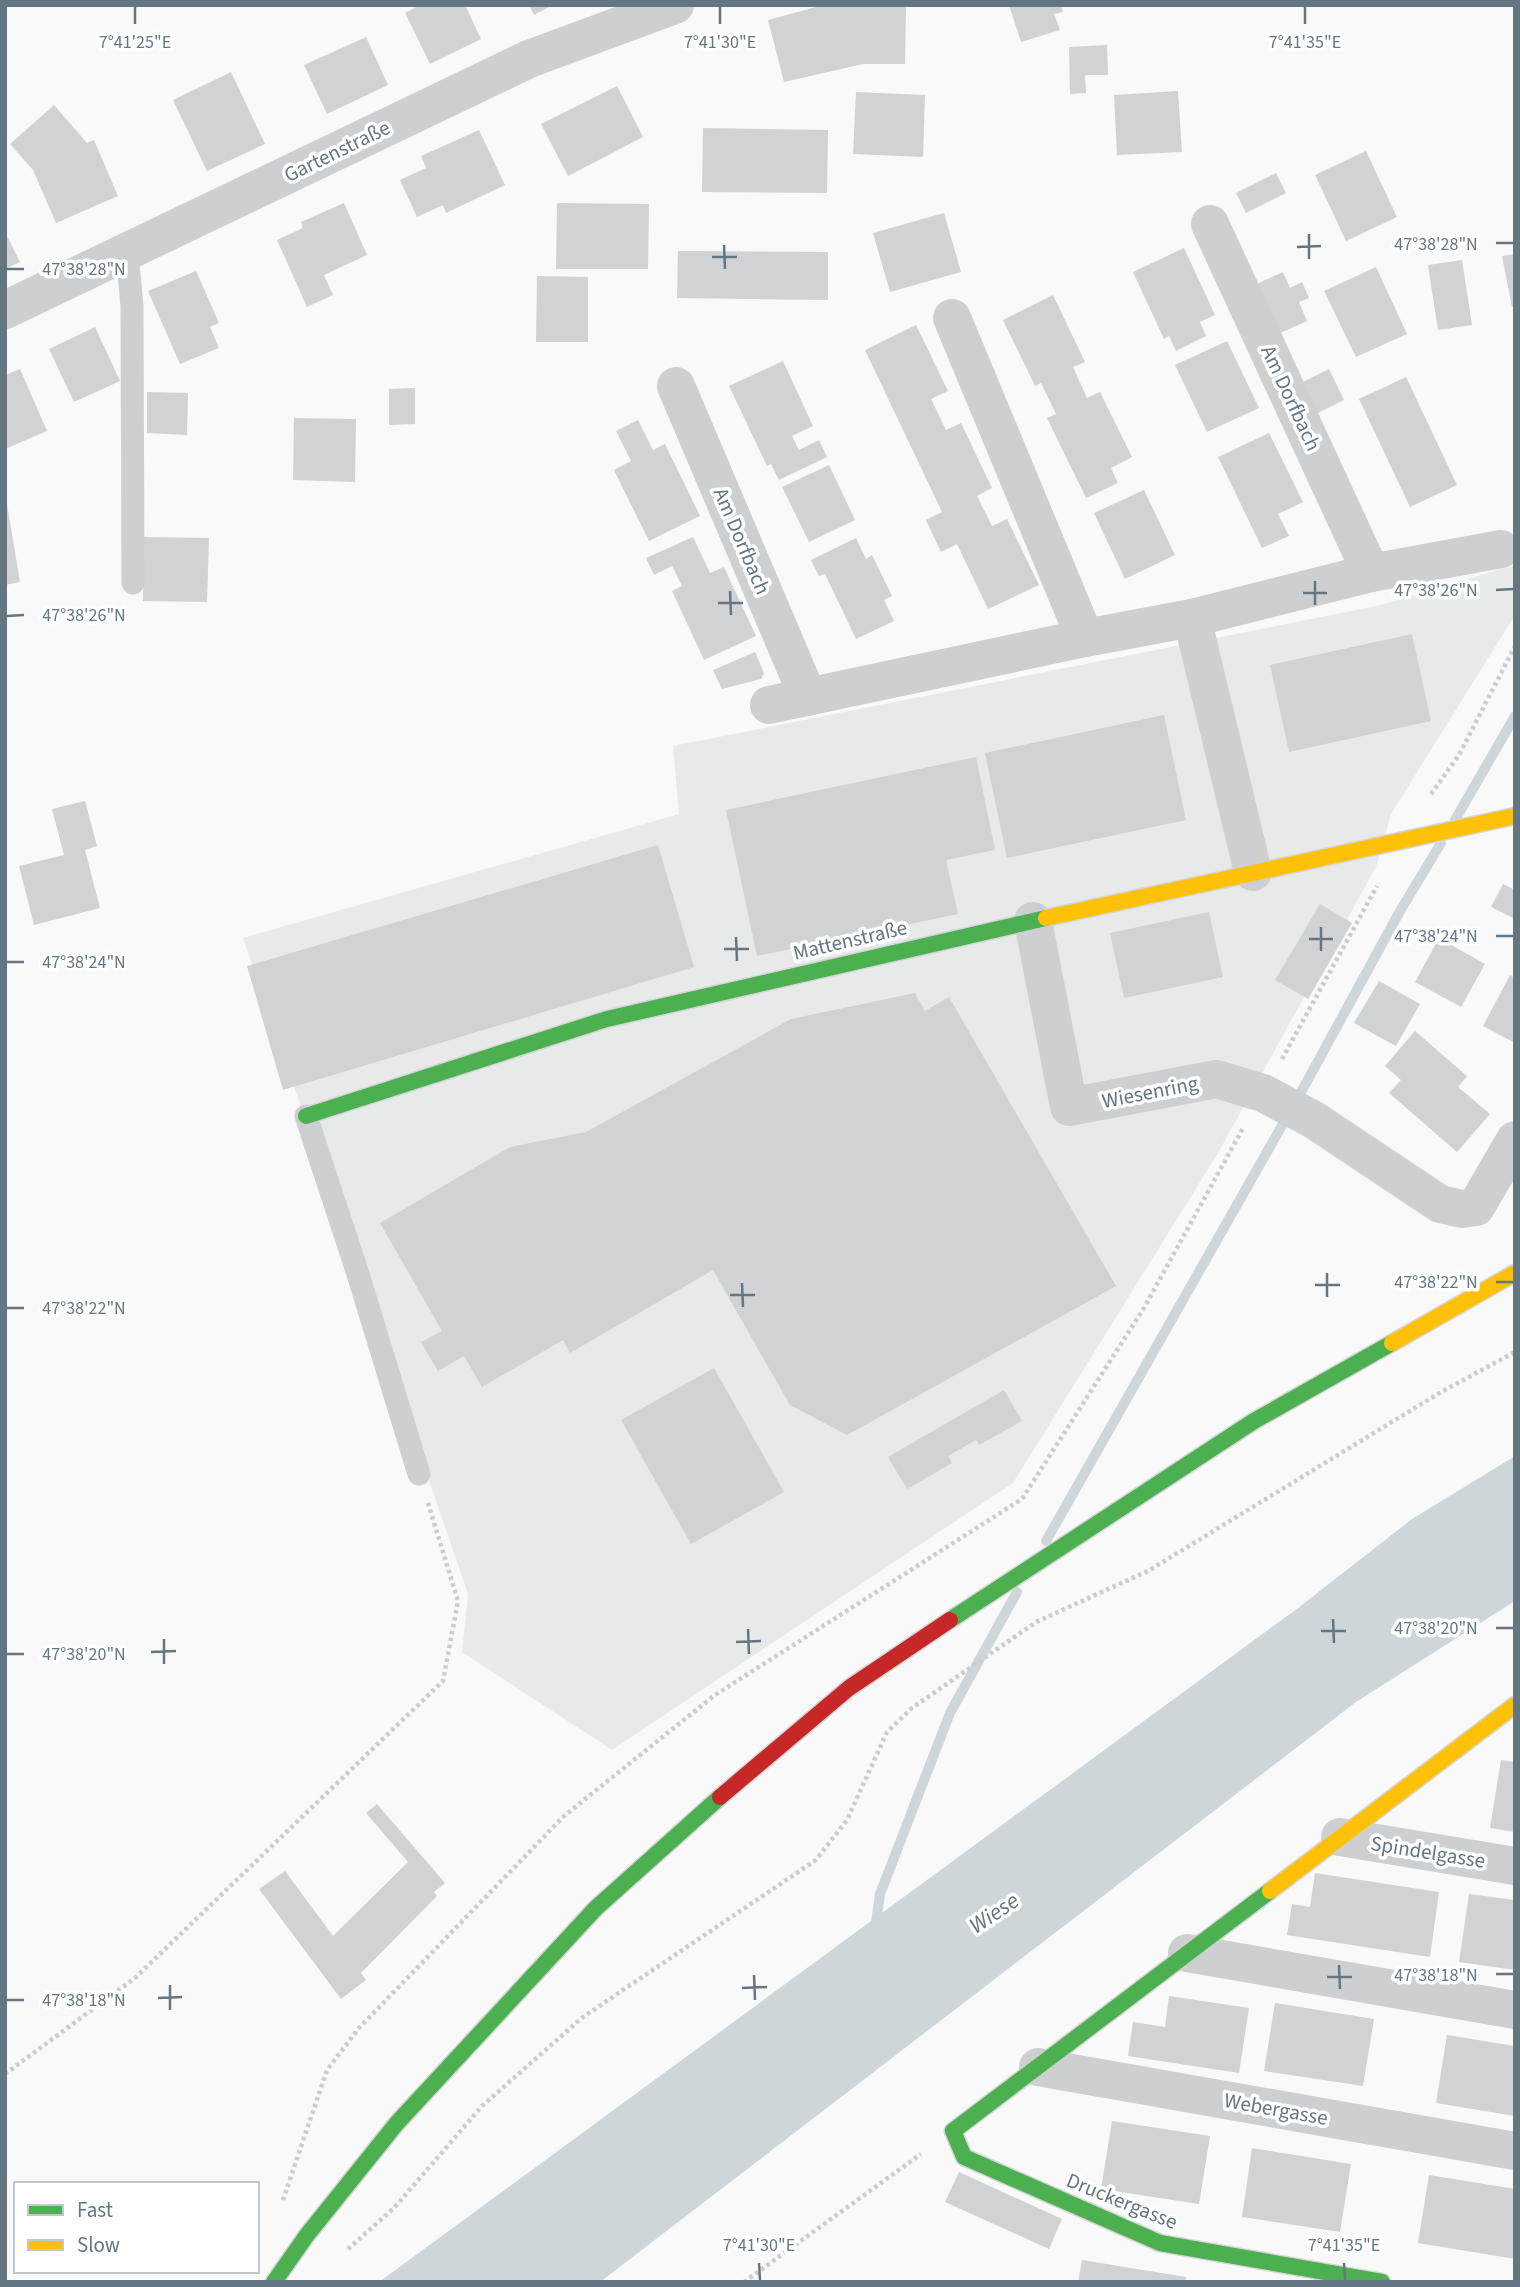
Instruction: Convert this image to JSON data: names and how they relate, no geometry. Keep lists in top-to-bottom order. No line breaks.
{"streets":{"street":["Gartenstraße","Am Dorfbach","Mattenstraße","Wiesenring","Spindelgasse","Webergasse","Druckergasse"]},"crossings":[["Mattenstraße","Wiesenring"]],"water":["Wiese"],"legend":["Fast","Slow"],"coordinates":["7°41'25\"E","7°41'30\"E","7°41'35\"E","47°38'28\"N","47°38'26\"N","47°38'24\"N","47°38'22\"N","47°38'20\"N","47°38'18\"N"]}
